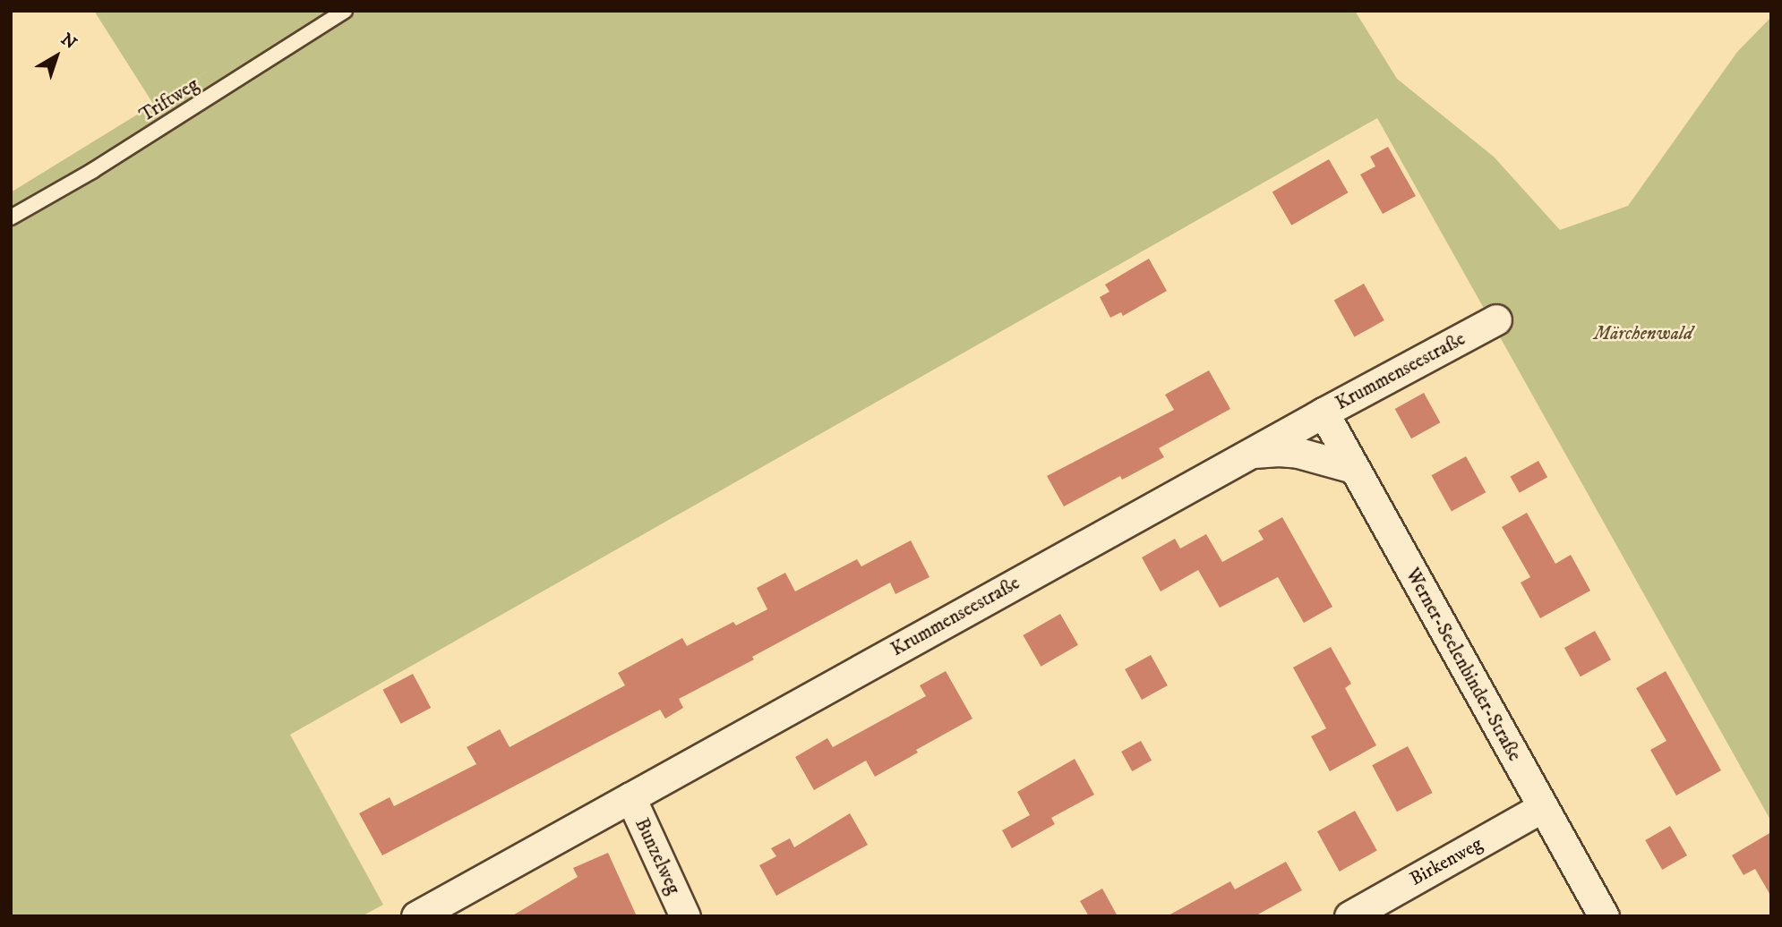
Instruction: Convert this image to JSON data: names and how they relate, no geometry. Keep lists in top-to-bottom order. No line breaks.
{"streets":{"street":["Krummenseestraße","Werner-Seelenbinder-Straße","Bunzelweg","Birkenweg"],"lane":["Triftweg"]},"crossings":[["Krummenseestraße","Werner-Seelenbinder-Straße"],["Krummenseestraße","Bunzelweg"],["Werner-Seelenbinder-Straße","Birkenweg"]],"parks":["Märchenwald"],"north":"top right"}
